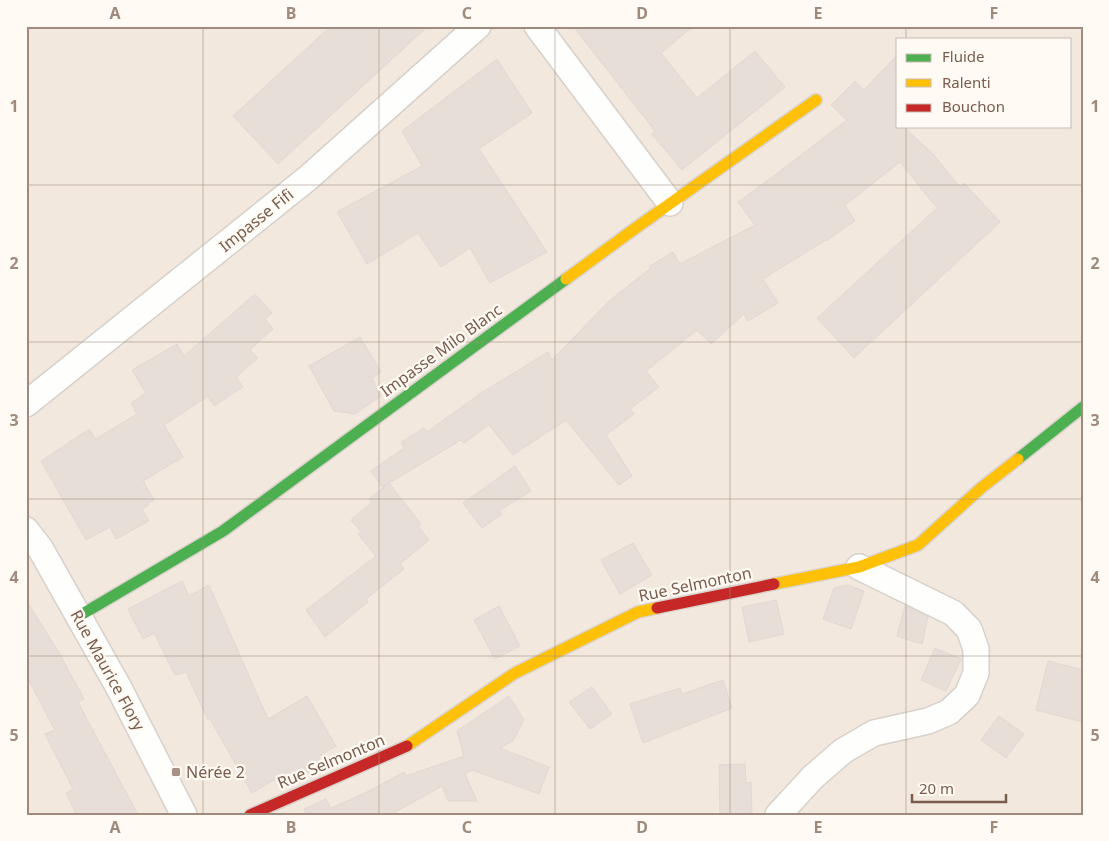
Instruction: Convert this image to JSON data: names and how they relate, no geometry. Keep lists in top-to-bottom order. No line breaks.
{"streets":{"street":["Impasse Fifi","Impasse Milo Blanc","Rue Selmonton","Rue Maurice Flory"]},"crossings":[["Impasse Milo Blanc","Rue Maurice Flory"]],"places":{"transit":["Nérée 2"]},"legend":["Fluide","Ralenti","Bouchon"],"scale_bar":"20 m","grid":{"columns":["A","B","C","D","E","F"],"rows":["1","2","3","4","5"]}}
